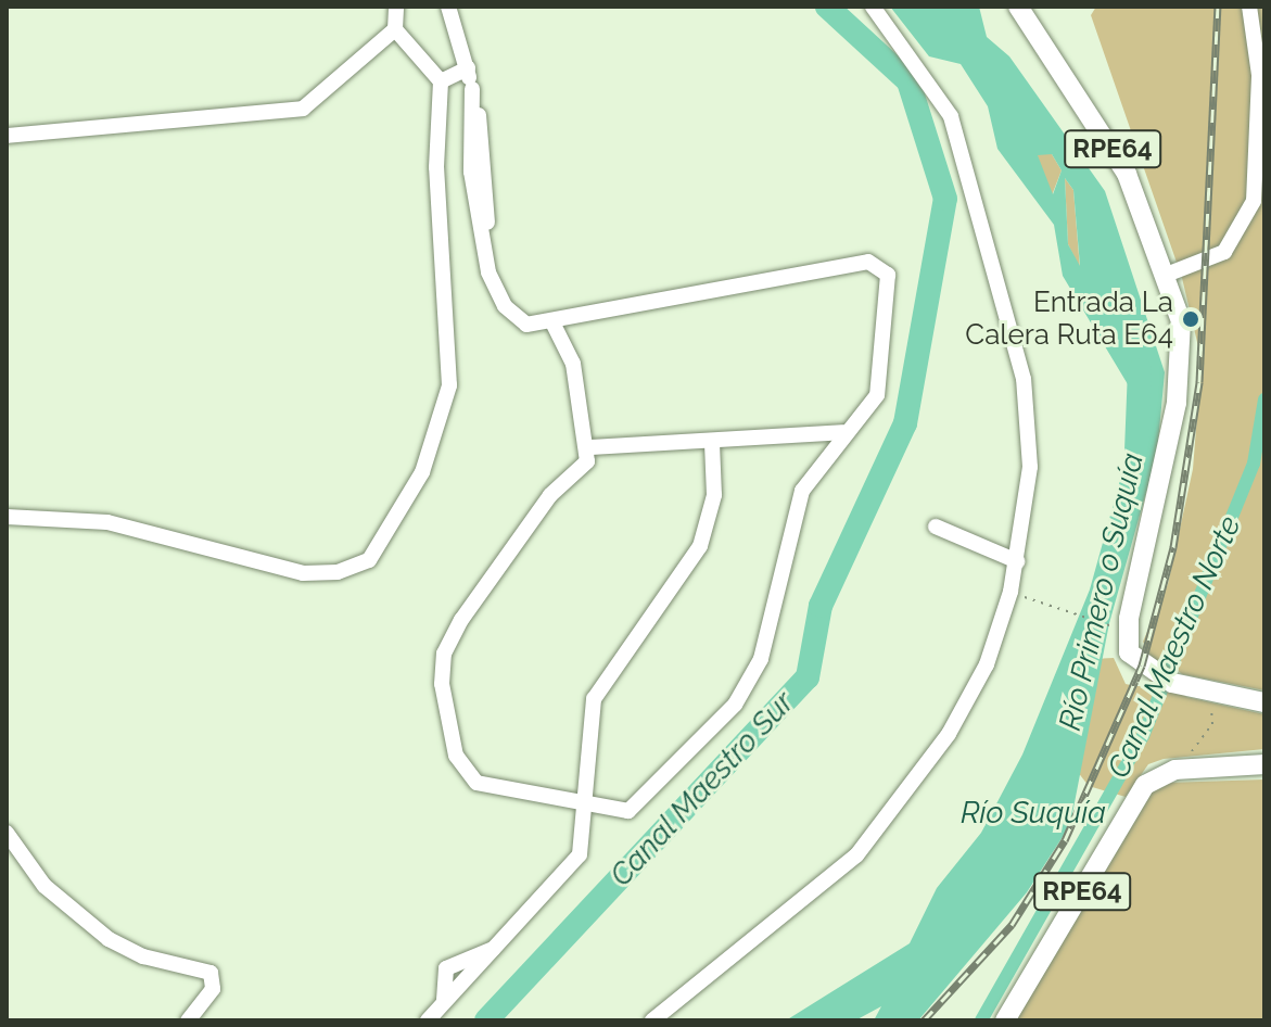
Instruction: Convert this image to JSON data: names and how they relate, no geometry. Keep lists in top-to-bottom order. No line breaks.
{"streets":{"main road":["RPE64"]},"water":["Río Primero o Suquía","Canal Maestro Norte","Canal Maestro Sur","Río Suquía"],"places":["Entrada La Calera Ruta E64"]}
